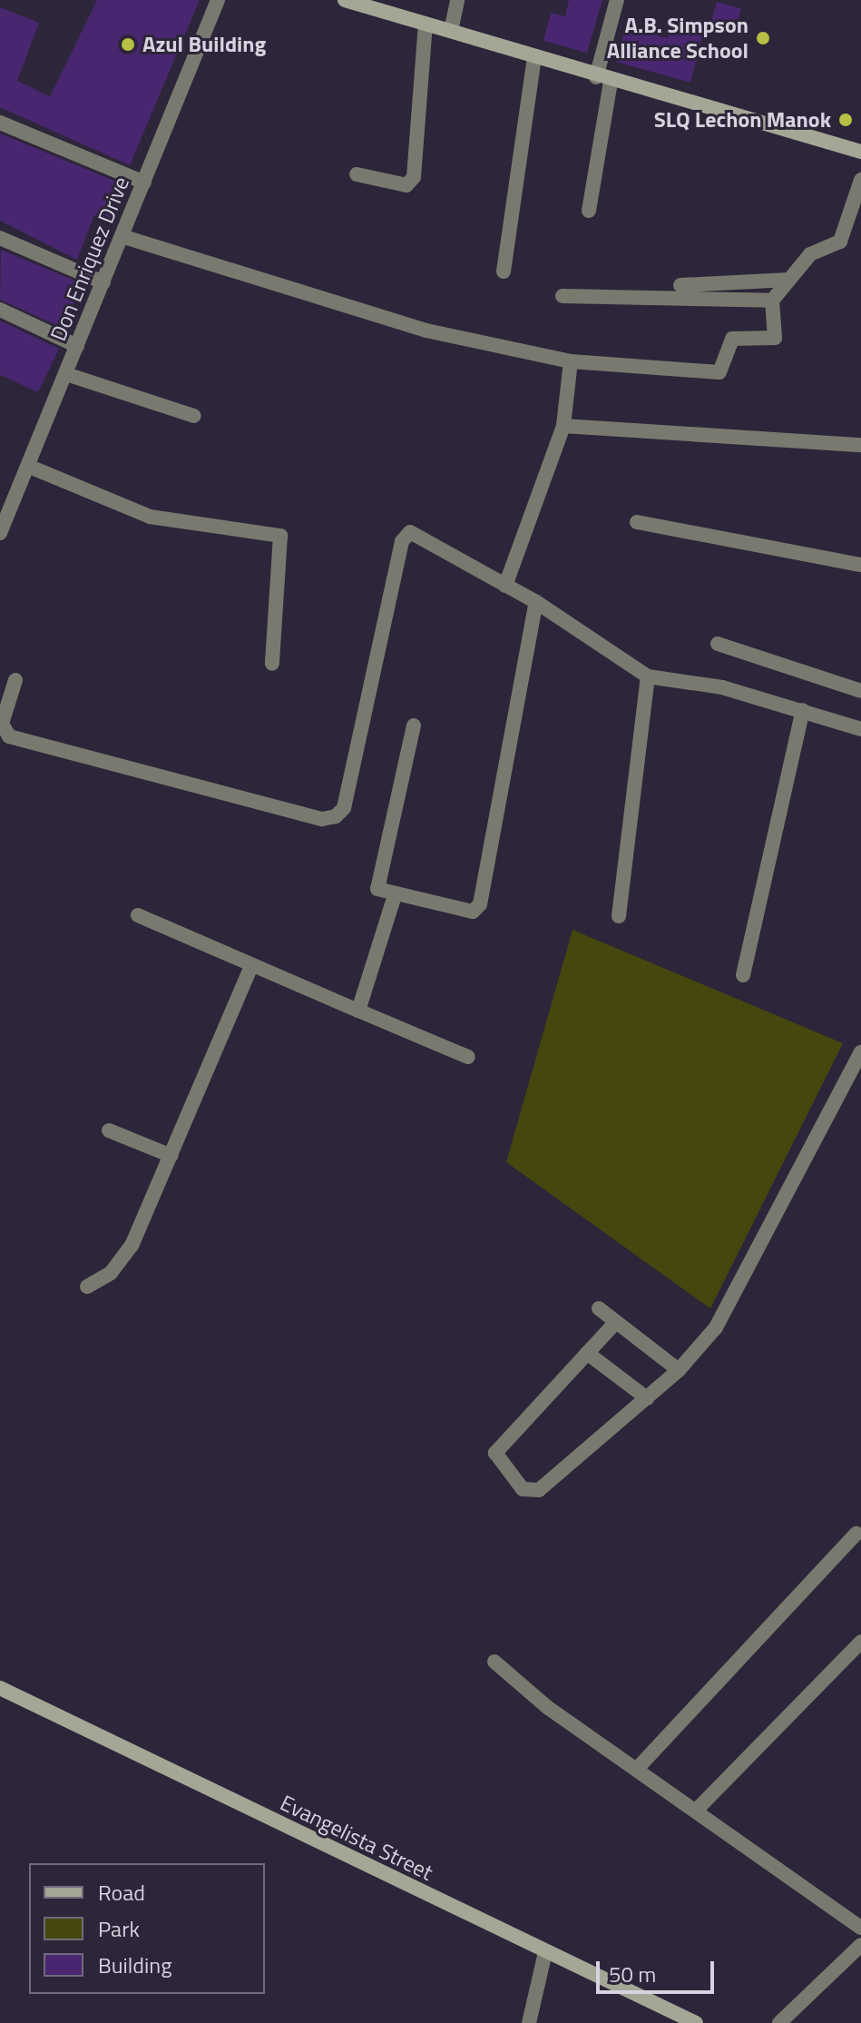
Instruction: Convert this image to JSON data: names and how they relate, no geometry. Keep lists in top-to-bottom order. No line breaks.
{"streets":{"main road":["Evangelista Street"],"street":["Don Enriquez Drive"]},"places":["A.B. Simpson Alliance School","Azul Building","SLQ Lechon Manok"],"legend":["Road","Park","Building"],"scale_bar":"50 m"}
